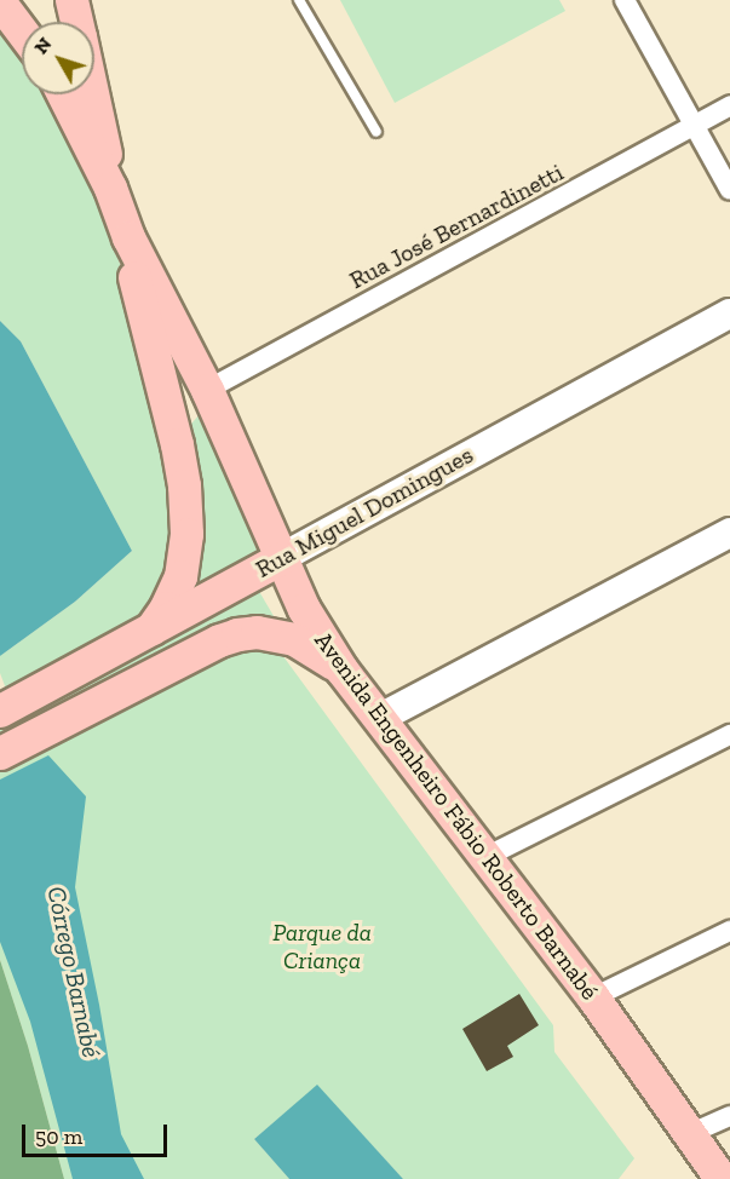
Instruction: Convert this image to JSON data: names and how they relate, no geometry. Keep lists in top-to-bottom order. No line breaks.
{"streets":{"main road":["Rua Miguel Domingues","Avenida Engenheiro Fábio Roberto Barnabé"],"street":["Rua José Bernardinetti"]},"crossings":[["Rua José Bernardinetti","Avenida Engenheiro Fábio Roberto Barnabé"],["Rua Miguel Domingues","Avenida Engenheiro Fábio Roberto Barnabé"]],"water":["Córrego Barnabé"],"parks":["Parque da Criança"],"scale_bar":"50 m","north":"top left"}
